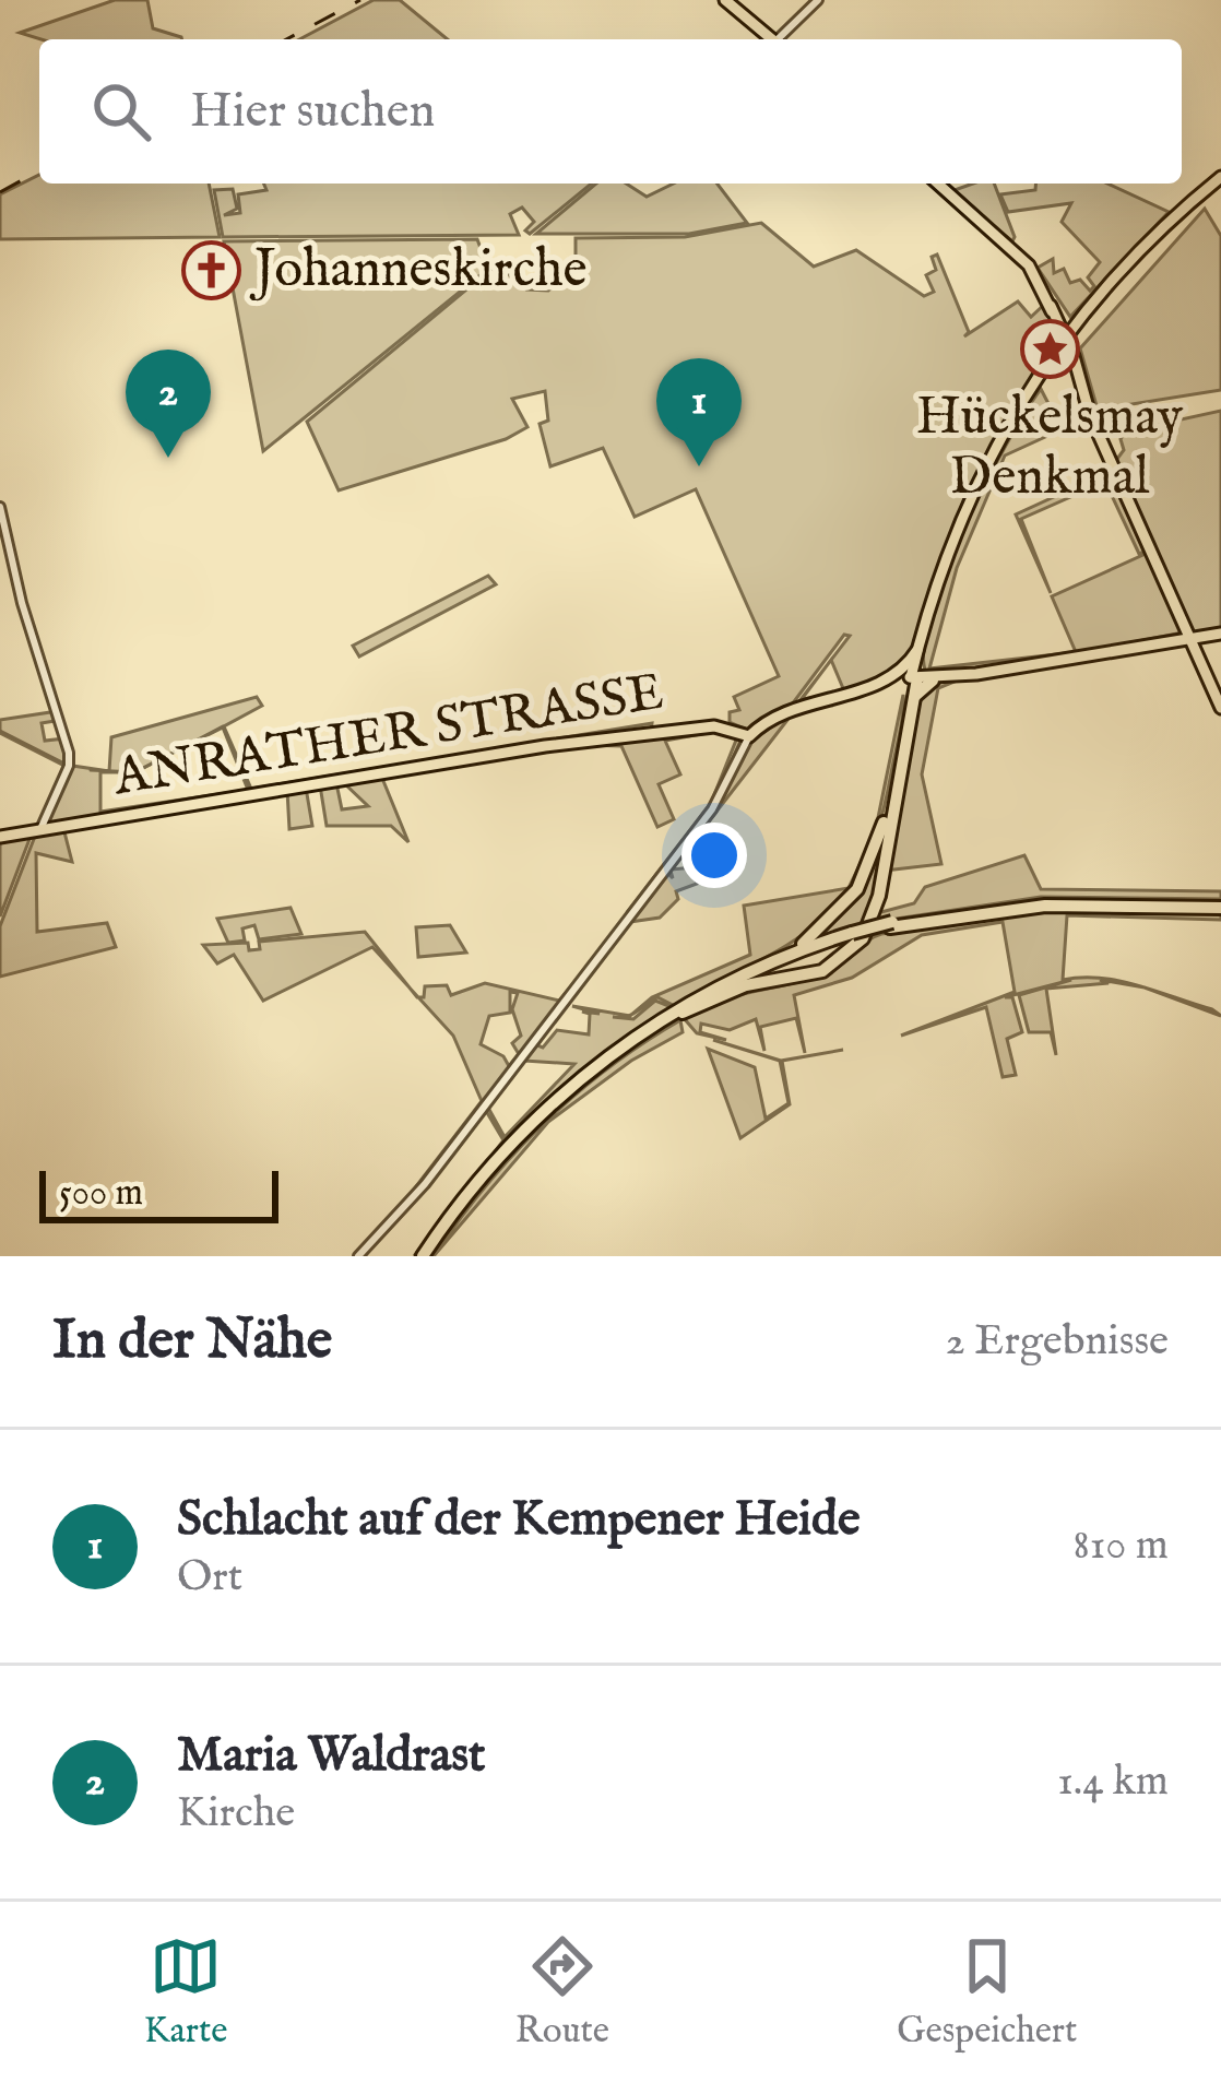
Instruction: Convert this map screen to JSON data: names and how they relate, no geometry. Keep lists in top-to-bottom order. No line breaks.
{"streets":{"main road":["ANRATHER STRASSE"]},"places":{"church":["Johanneskirche"],"place":["Hückelsmay Denkmal"]},"scale_bar":"500 m","page":{"search":"Hier suchen","pins":["2","1"],"scale":"500 m","heading":["In der Nähe","2 Ergebnisse"],"list":[{"mark":"1","name":"Schlacht auf der Kempener Heide","note":"Ort","value":"810 m"},{"mark":"2","name":"Maria Waldrast","note":"Kirche","value":"1.4 km"}],"nav":["Karte","Route","Gespeichert"]}}
